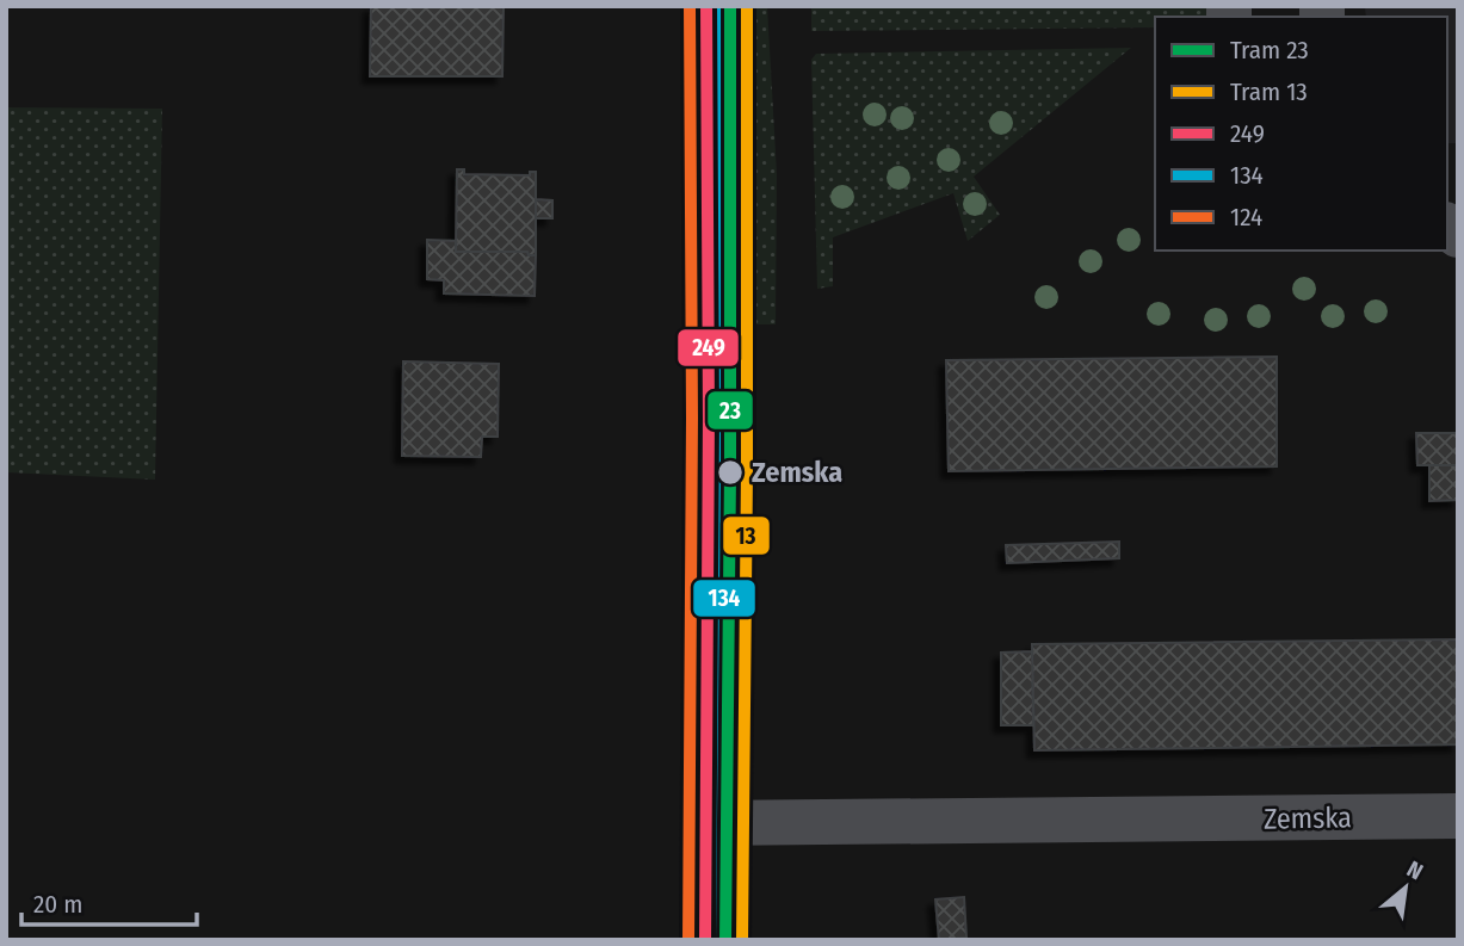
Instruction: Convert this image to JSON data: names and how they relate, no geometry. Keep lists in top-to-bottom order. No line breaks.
{"streets":{"street":["Zemska"]},"places":["Zemska"],"lines":["tram line 23","tram line 13","transit line 249","transit line 134","transit line 124"],"legend":["Tram 23","Tram 13","249","134","124"],"scale_bar":"20 m","north":"top right"}
